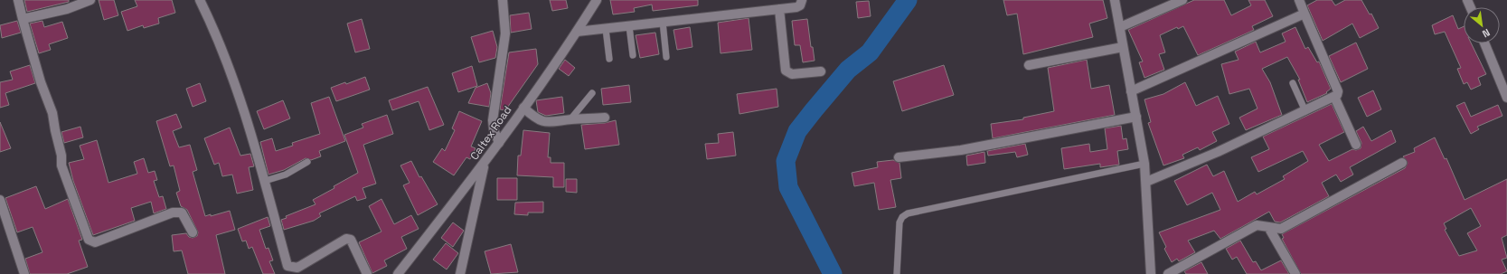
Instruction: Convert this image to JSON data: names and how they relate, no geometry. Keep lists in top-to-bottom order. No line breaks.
{"streets":{"street":["Caltex Road"]},"north":"bottom right"}
